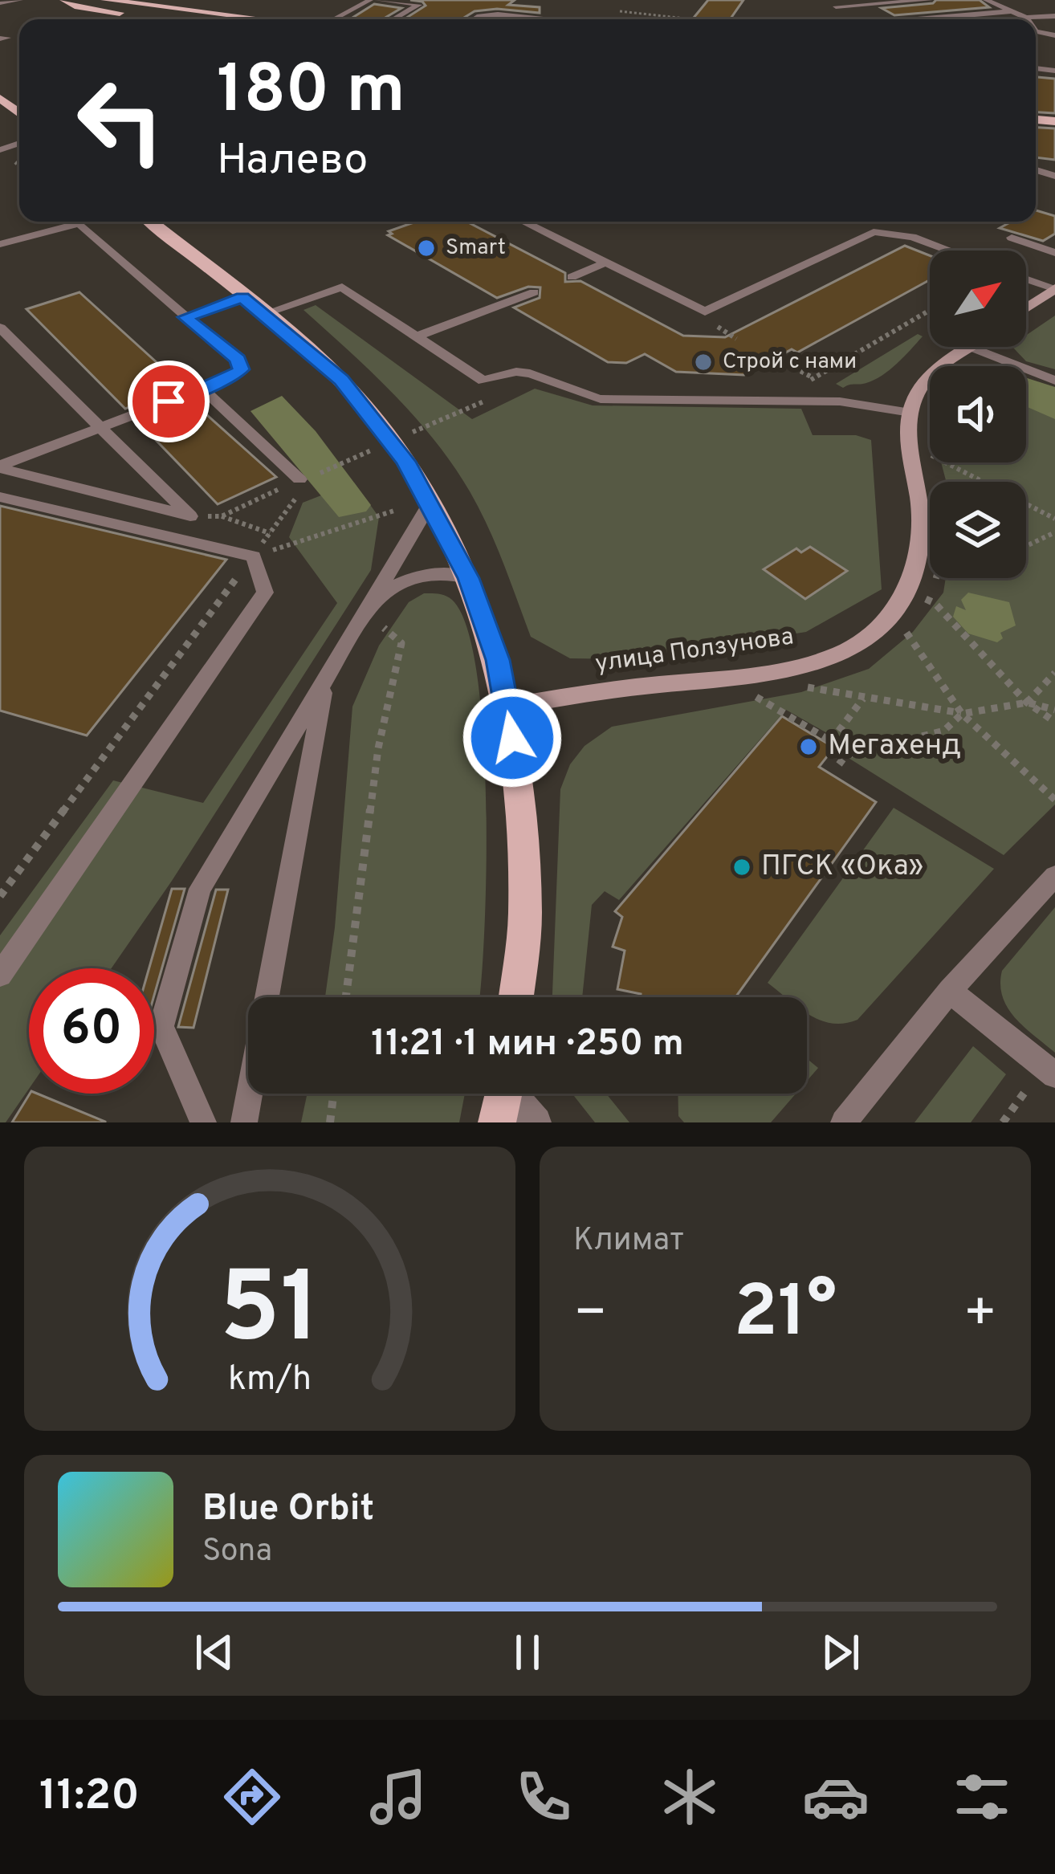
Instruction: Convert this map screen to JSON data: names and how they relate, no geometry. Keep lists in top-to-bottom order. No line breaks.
{"streets":{"main road":["улица Ползунова"]},"places":["Smart","Строй с нами","Мегахенд","ПГСК «Ока»"],"north":"top right","page":{"turn":["180 m","Налево"],"limit":"60","trip":"11:21 · 1 мин · 250 m","tile":"Климат","heat":["−","21°","+"],"song":["Blue Orbit","Sona"],"tabs":"11:20","gauge":["51","km/h"]}}
